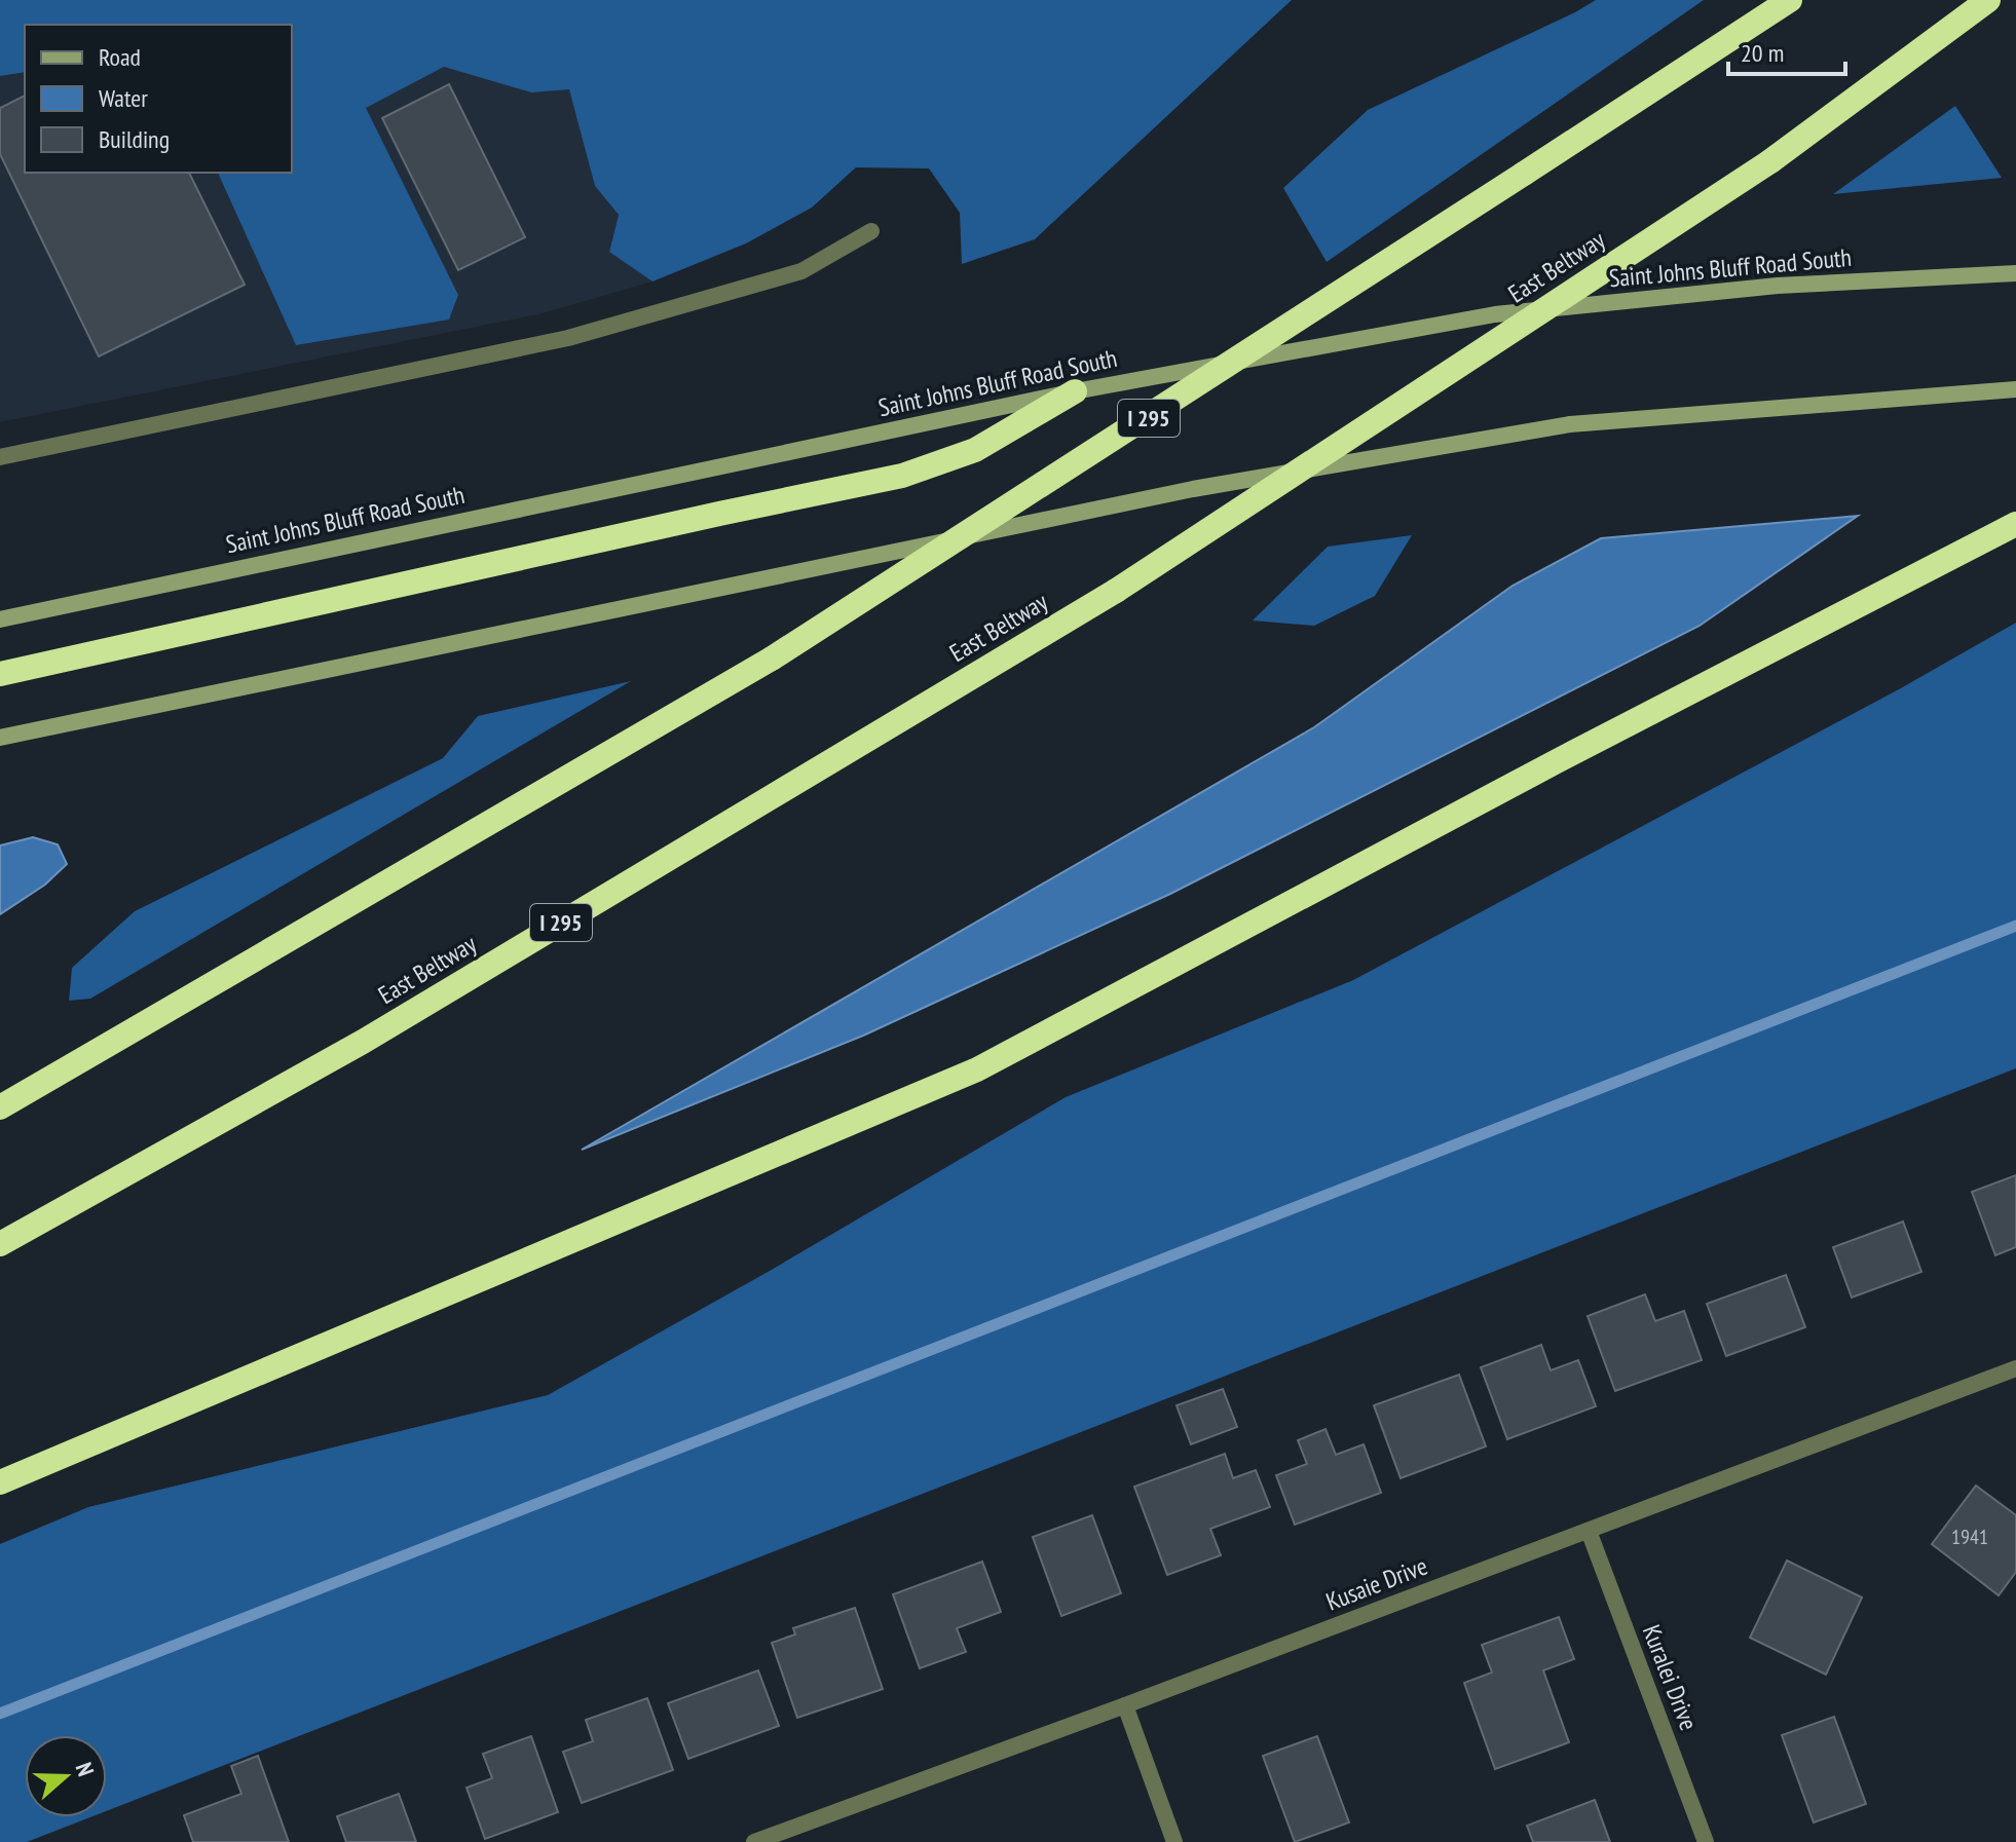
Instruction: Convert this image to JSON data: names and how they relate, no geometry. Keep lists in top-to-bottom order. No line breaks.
{"streets":{"highway":["East Beltway","I 295"],"main road":["Saint Johns Bluff Road South"],"street":["Kusaie Drive","Kuralei Drive"]},"crossings":[["Kusaie Drive","Kuralei Drive"]],"house_numbers":["1941"],"legend":["Road","Water","Building"],"scale_bar":"20 m","north":"right"}
